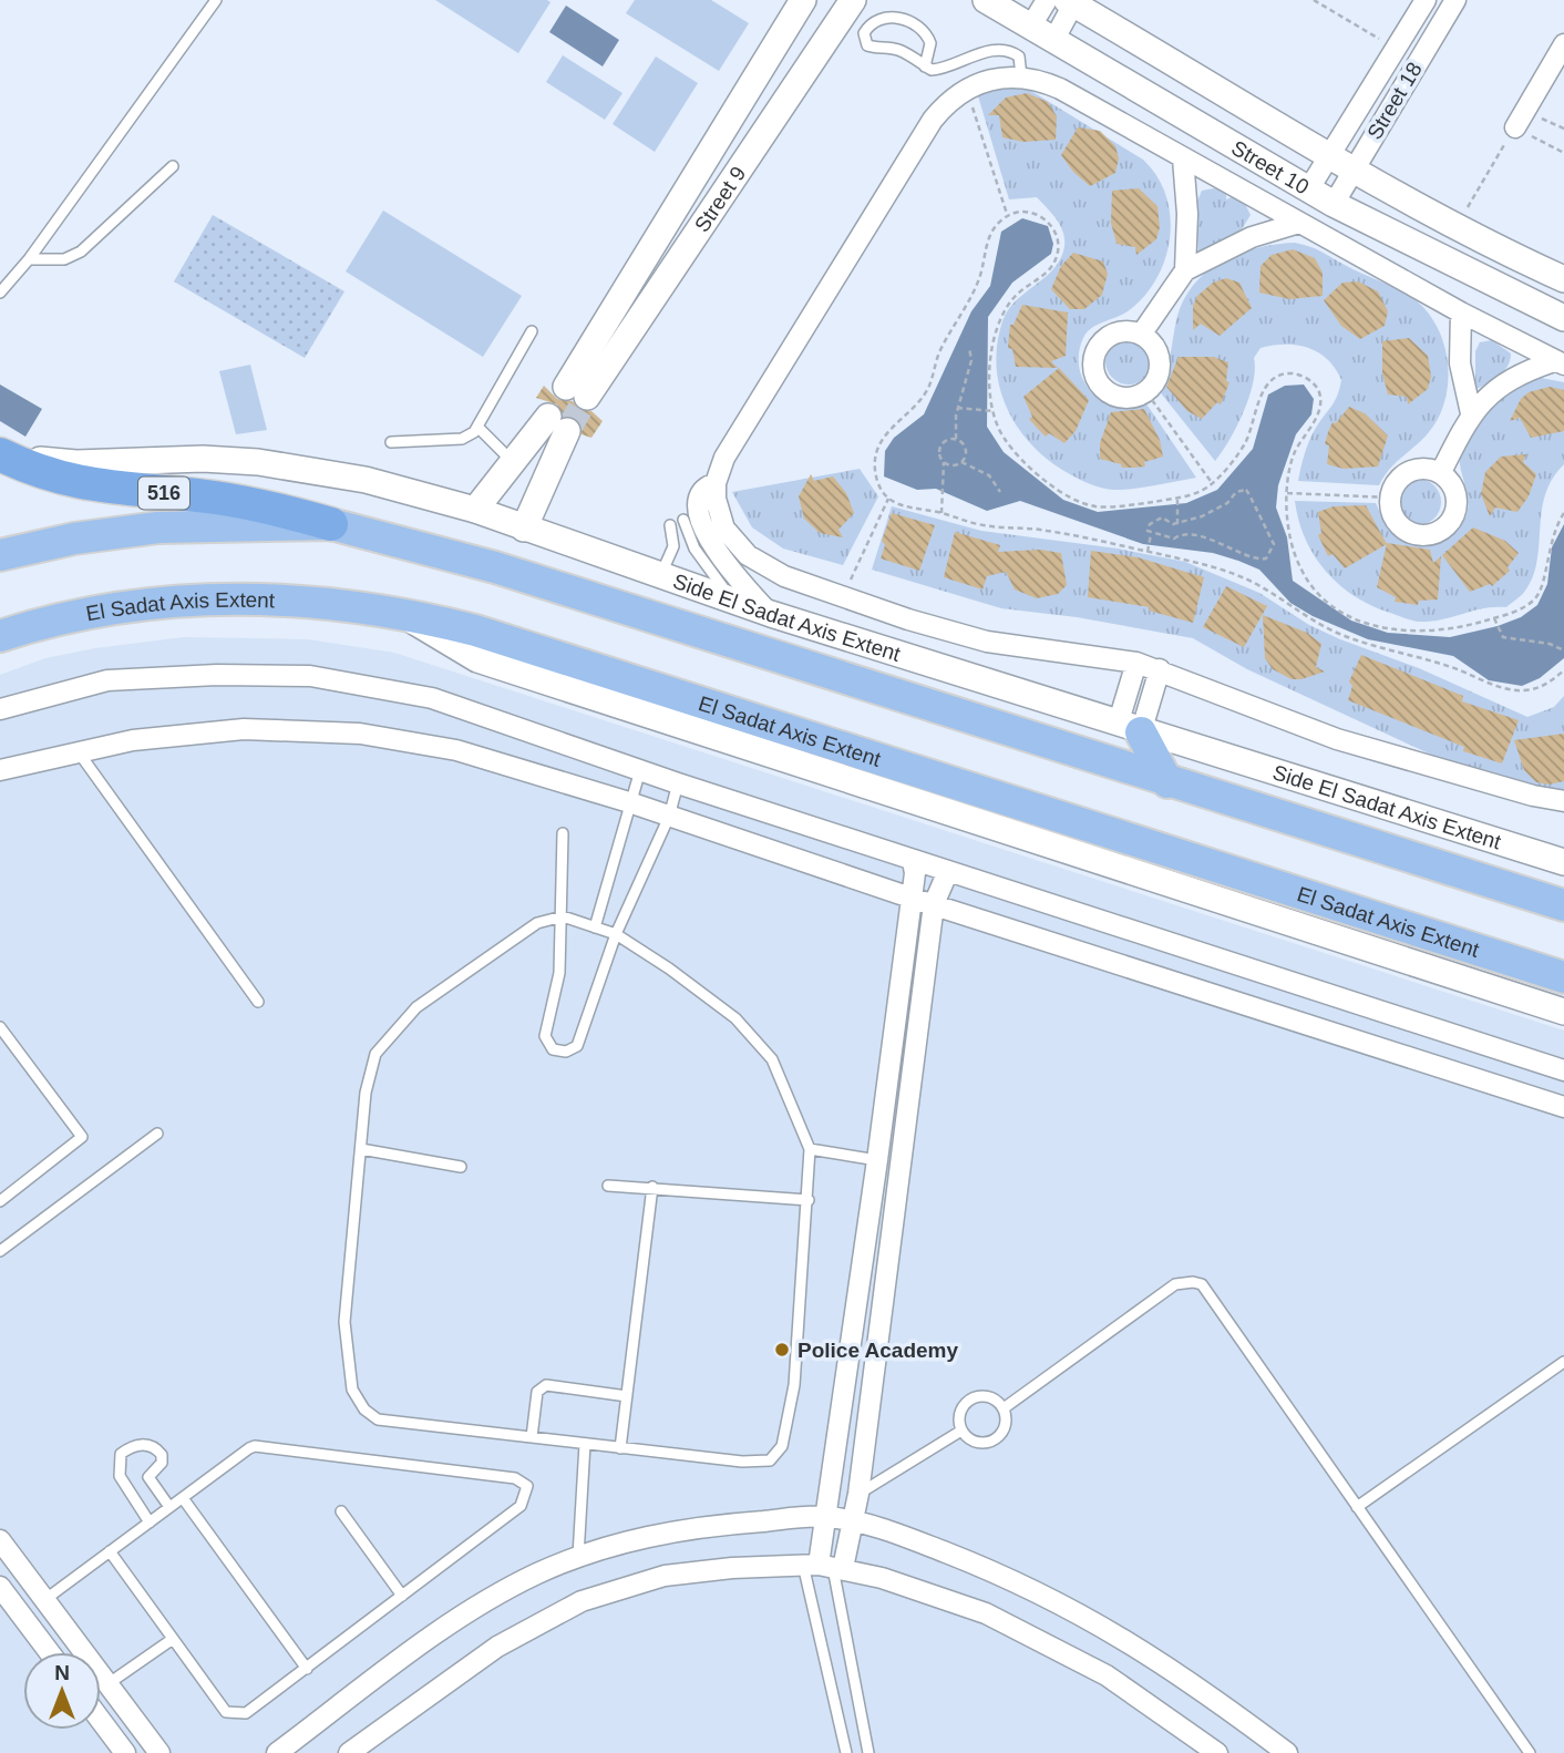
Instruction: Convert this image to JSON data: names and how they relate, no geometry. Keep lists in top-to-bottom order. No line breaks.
{"streets":{"highway":["516"],"main road":["El Sadat Axis Extent"],"street":["Street 18","Street 10","Street 9","Side El Sadat Axis Extent"]},"crossings":[["Street 18","Street 10"],["516","Side El Sadat Axis Extent"]],"places":["Police Academy"],"north":"top"}
